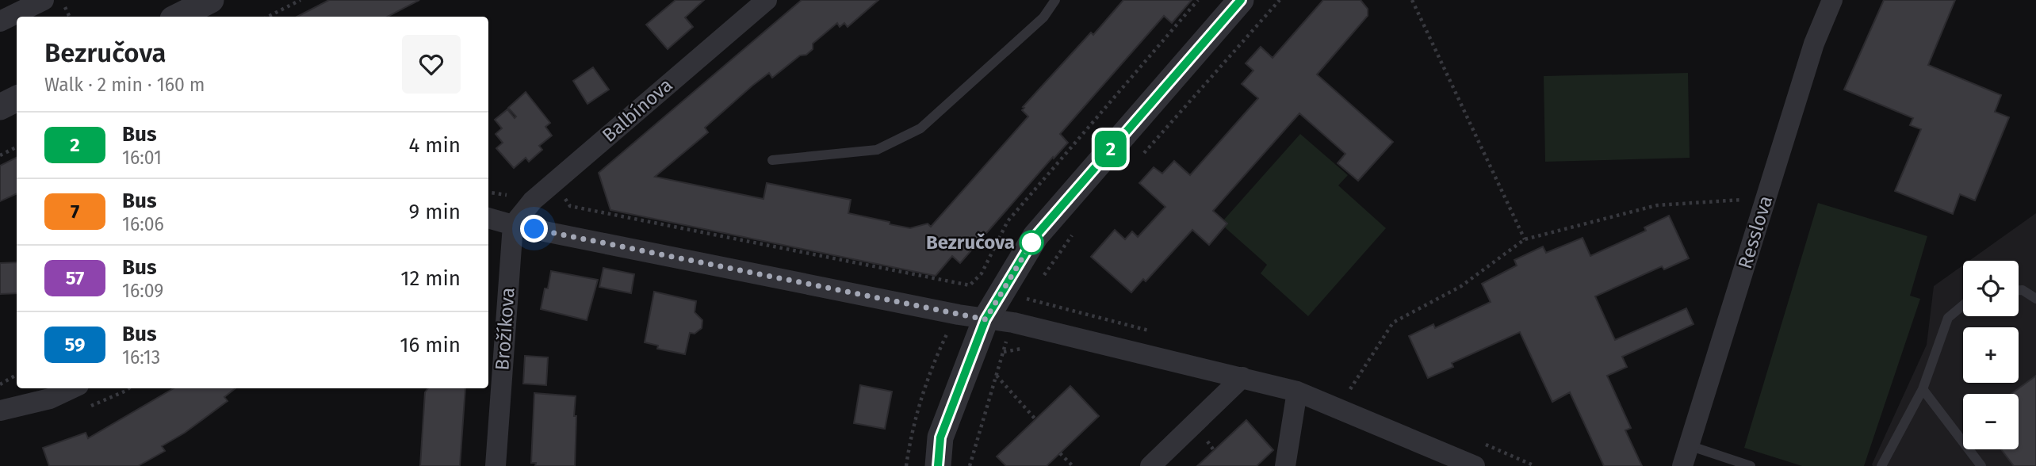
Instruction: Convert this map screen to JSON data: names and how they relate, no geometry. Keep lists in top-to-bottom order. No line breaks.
{"streets":{"street":["Balbínova","Resslova","Brožíkova"]},"crossings":[["Balbínova","Brožíkova"]],"places":["Bezručova"],"lines":["bus line 2"],"page":{"on_map":"2","heading":["Bezručova","Walk · 2 min · 160 m"],"list":[{"mark":"2","name":"Bus","note":"16:01","value":"4 min"},{"mark":"7","name":"Bus","note":"16:06","value":"9 min"},{"mark":"57","name":"Bus","note":"16:09","value":"12 min"},{"mark":"59","name":"Bus","note":"16:13","value":"16 min"}],"map_buttons":["+","−"]}}
